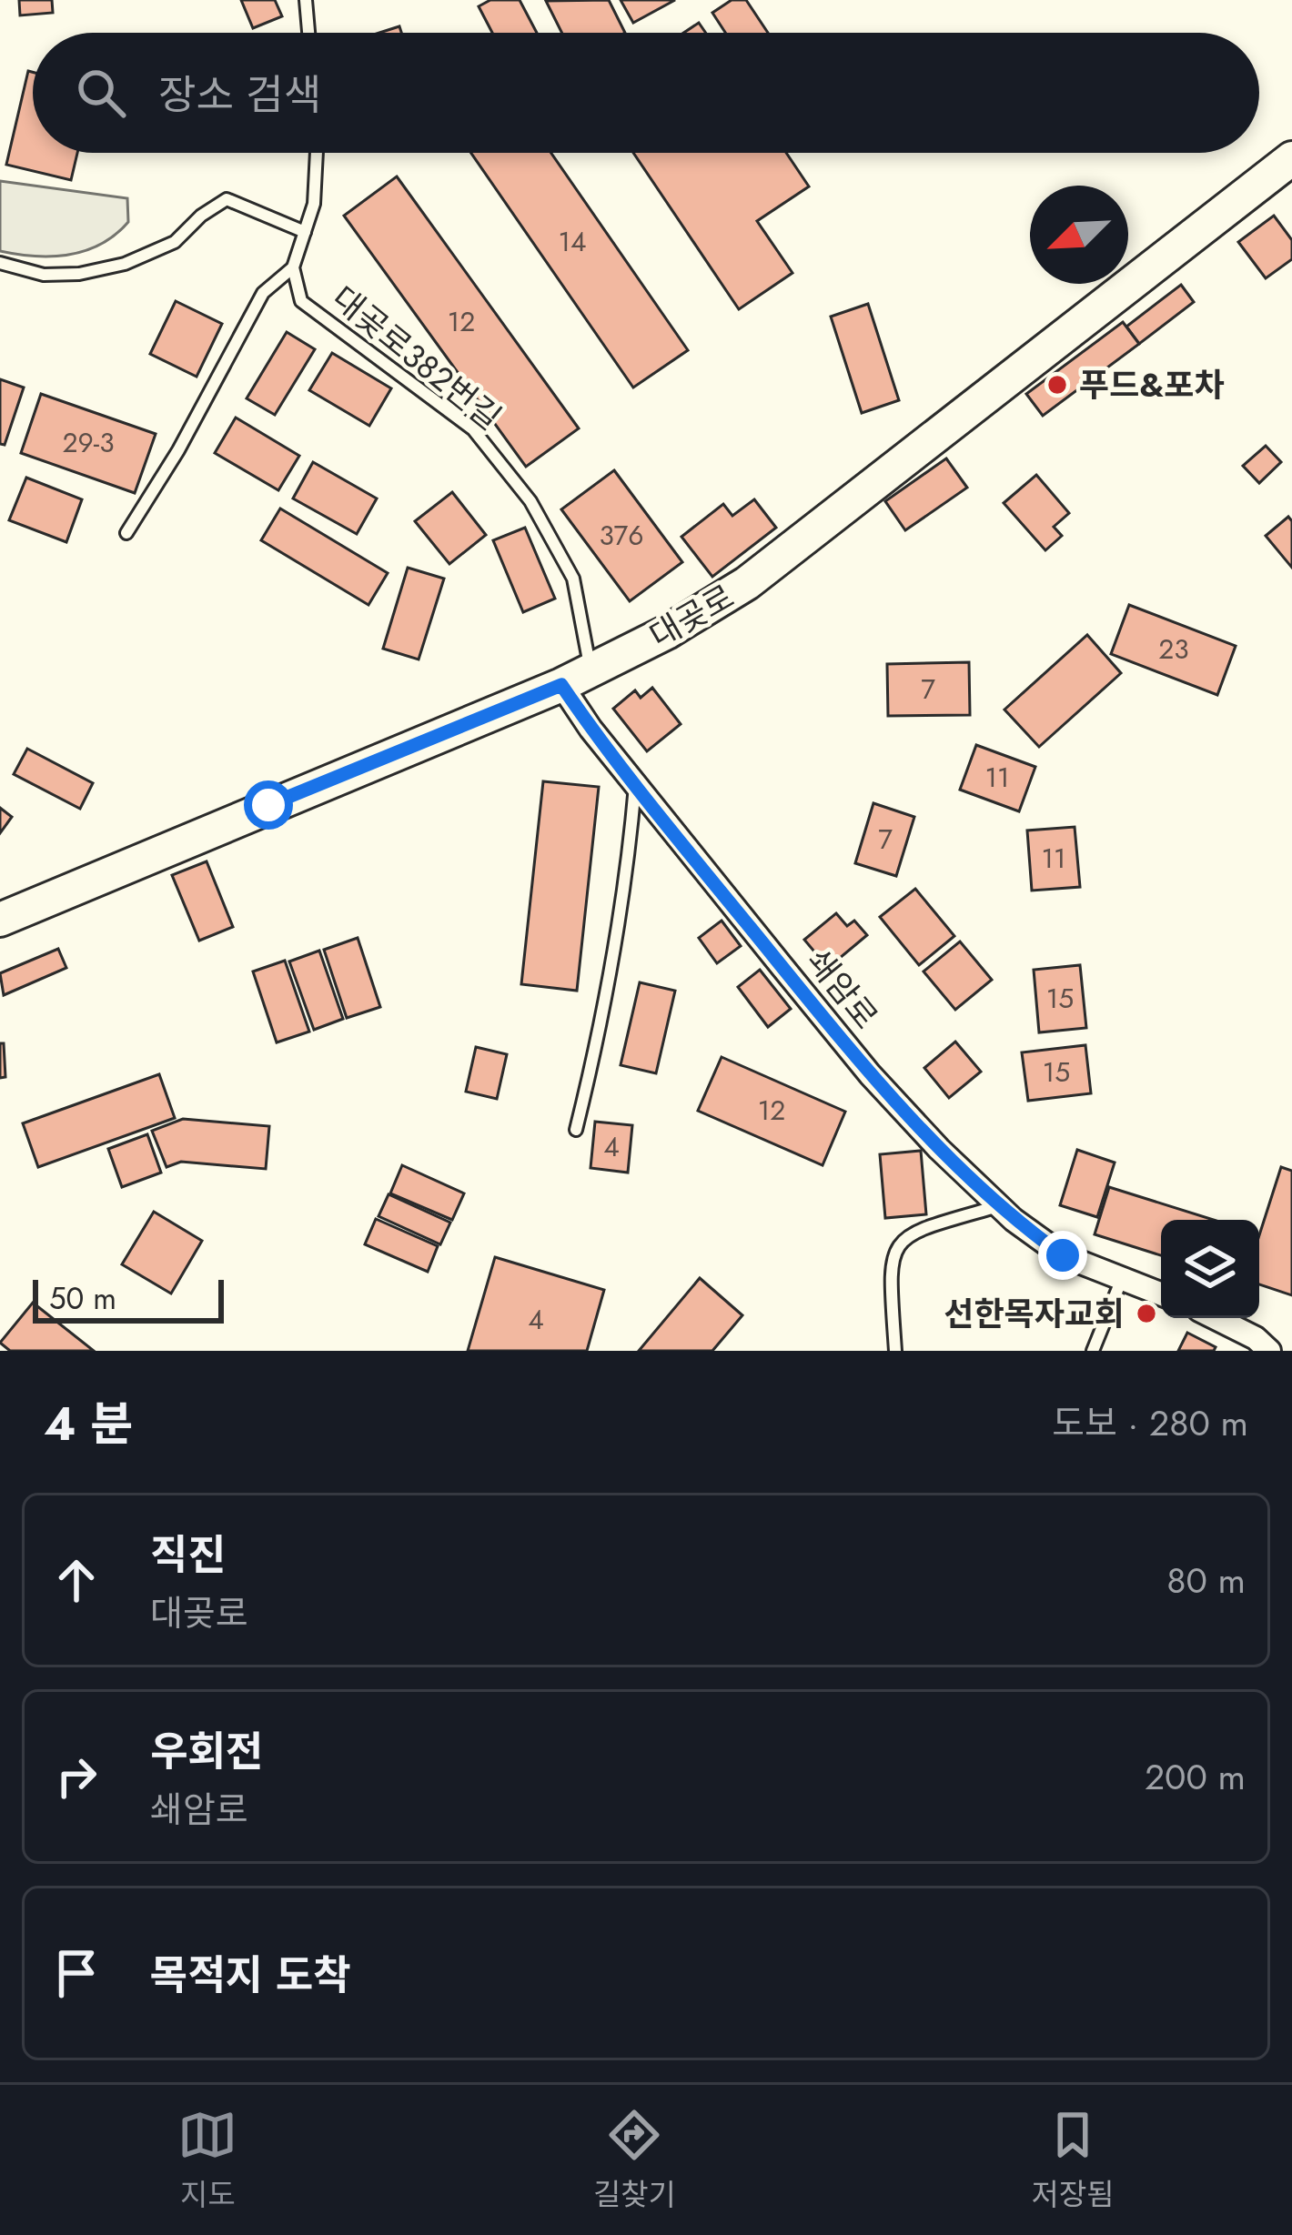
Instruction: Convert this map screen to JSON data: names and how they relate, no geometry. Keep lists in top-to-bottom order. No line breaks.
{"streets":{"street":["대곶로","쇄암로"],"lane":["대곶로382번길"]},"crossings":[["대곶로382번길","대곶로"],["대곶로382번길","쇄암로"],["대곶로","쇄암로"]],"places":["푸드&포차","선한목자교회"],"house_numbers":["14","12","29-3","376","23","7","11","7","11","15","15","12","4","4"],"scale_bar":"50 m","north":"bottom left","page":{"search":"장소 검색","scale":"50 m","heading":["4 분","도보 · 280 m"],"list":[["직진","대곶로","80 m"],["우회전","쇄암로","200 m"],"목적지 도착"],"nav":["지도","길찾기","저장됨"]}}
